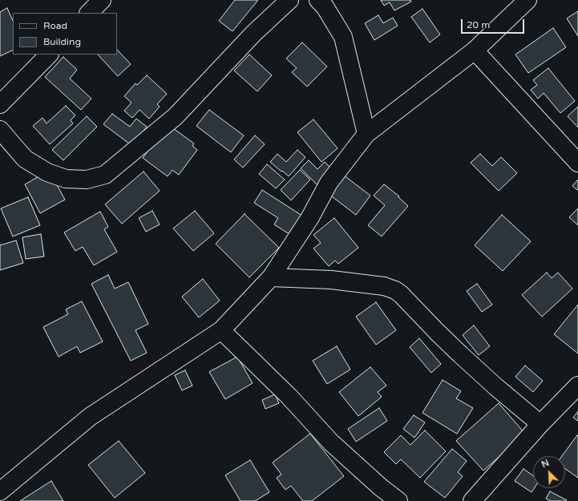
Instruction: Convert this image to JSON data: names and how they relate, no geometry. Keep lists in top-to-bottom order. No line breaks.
{"legend":["Road","Building"],"scale_bar":"20 m","north":"top left"}
